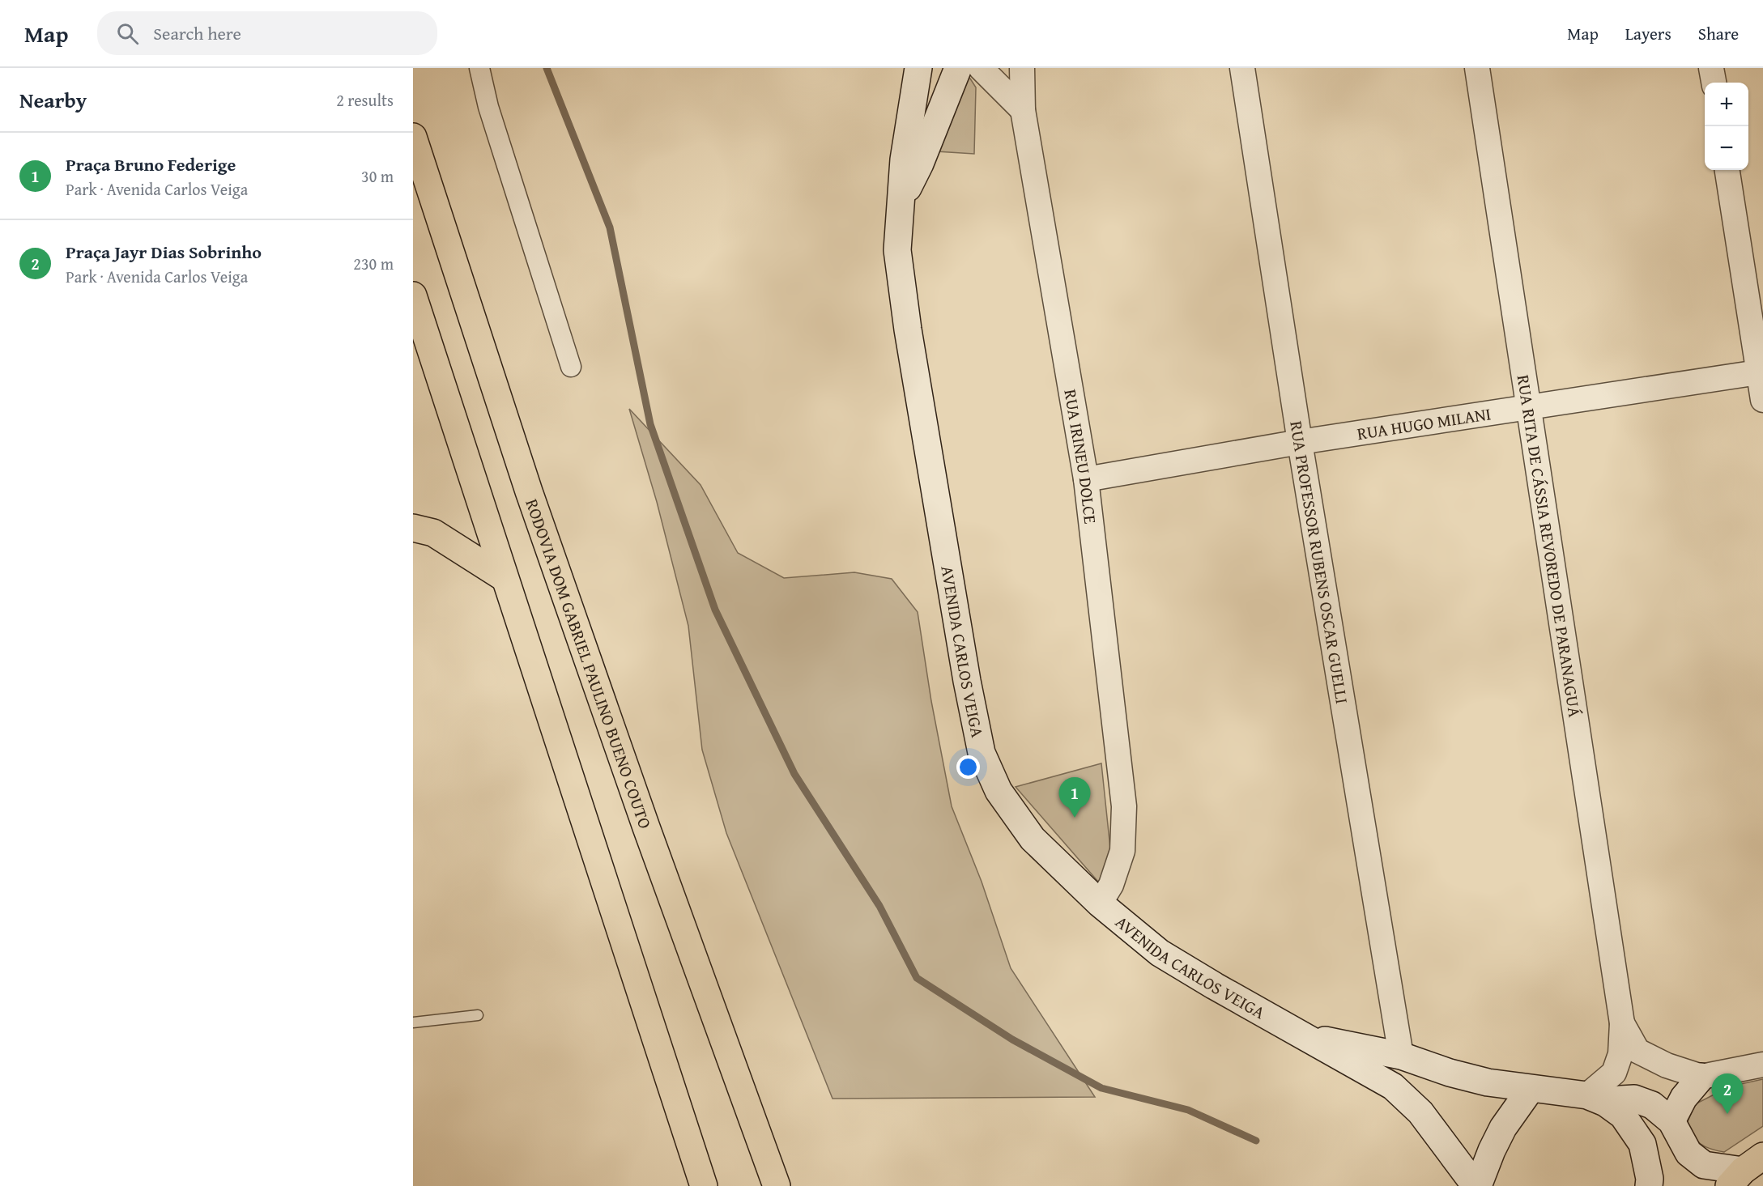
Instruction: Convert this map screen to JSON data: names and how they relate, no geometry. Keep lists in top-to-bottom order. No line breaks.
{"streets":{"highway":["RODOVIA DOM GABRIEL PAULINO BUENO COUTO"],"main road":["AVENIDA CARLOS VEIGA"],"street":["RUA HUGO MILANI","RUA IRINEU DOLCE","RUA RITA DE CÁSSIA REVOREDO DE PARANAGUÁ","RUA PROFESSOR RUBENS OSCAR GUELLI"]},"crossings":[["RUA HUGO MILANI","RUA IRINEU DOLCE"],["RUA HUGO MILANI","RUA RITA DE CÁSSIA REVOREDO DE PARANAGUÁ"],["RUA HUGO MILANI","RUA PROFESSOR RUBENS OSCAR GUELLI"],["RUA IRINEU DOLCE","AVENIDA CARLOS VEIGA"],["RUA PROFESSOR RUBENS OSCAR GUELLI","AVENIDA CARLOS VEIGA"]],"page":{"header":"Map","search":"Search here","nav":["Map","Layers","Share"],"heading":["Nearby","2 results"],"map_buttons":["+","−"],"list":[{"mark":"1","name":"Praça Bruno Federige","note":"Park · Avenida Carlos Veiga","value":"30 m"},{"mark":"2","name":"Praça Jayr Dias Sobrinho","note":"Park · Avenida Carlos Veiga","value":"230 m"}],"pins":["1","2"]}}
